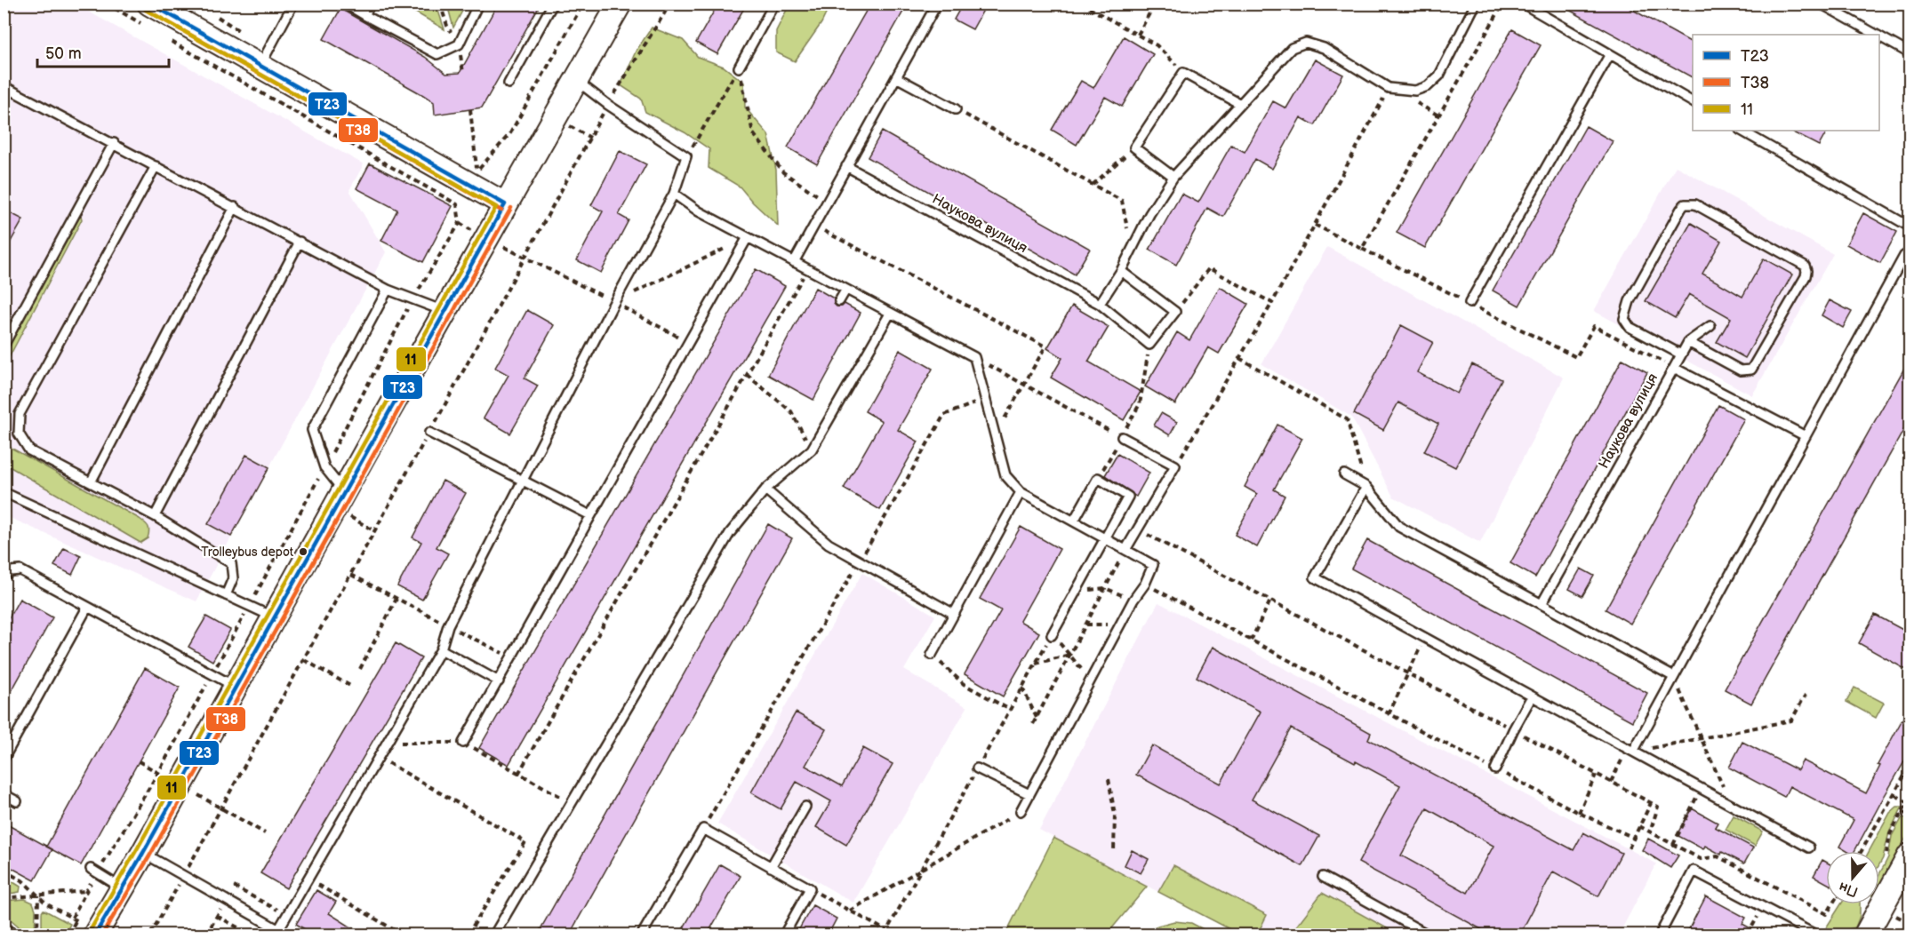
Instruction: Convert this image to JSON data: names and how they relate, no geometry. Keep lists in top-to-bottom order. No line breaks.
{"streets":{"lane":["Наукова вулиця"]},"places":["Trolleybus depot"],"lines":["transit line Т23","transit line Т38","transit line 11"],"legend":["Т23","Т38","11"],"scale_bar":"50 m","north":"bottom"}
